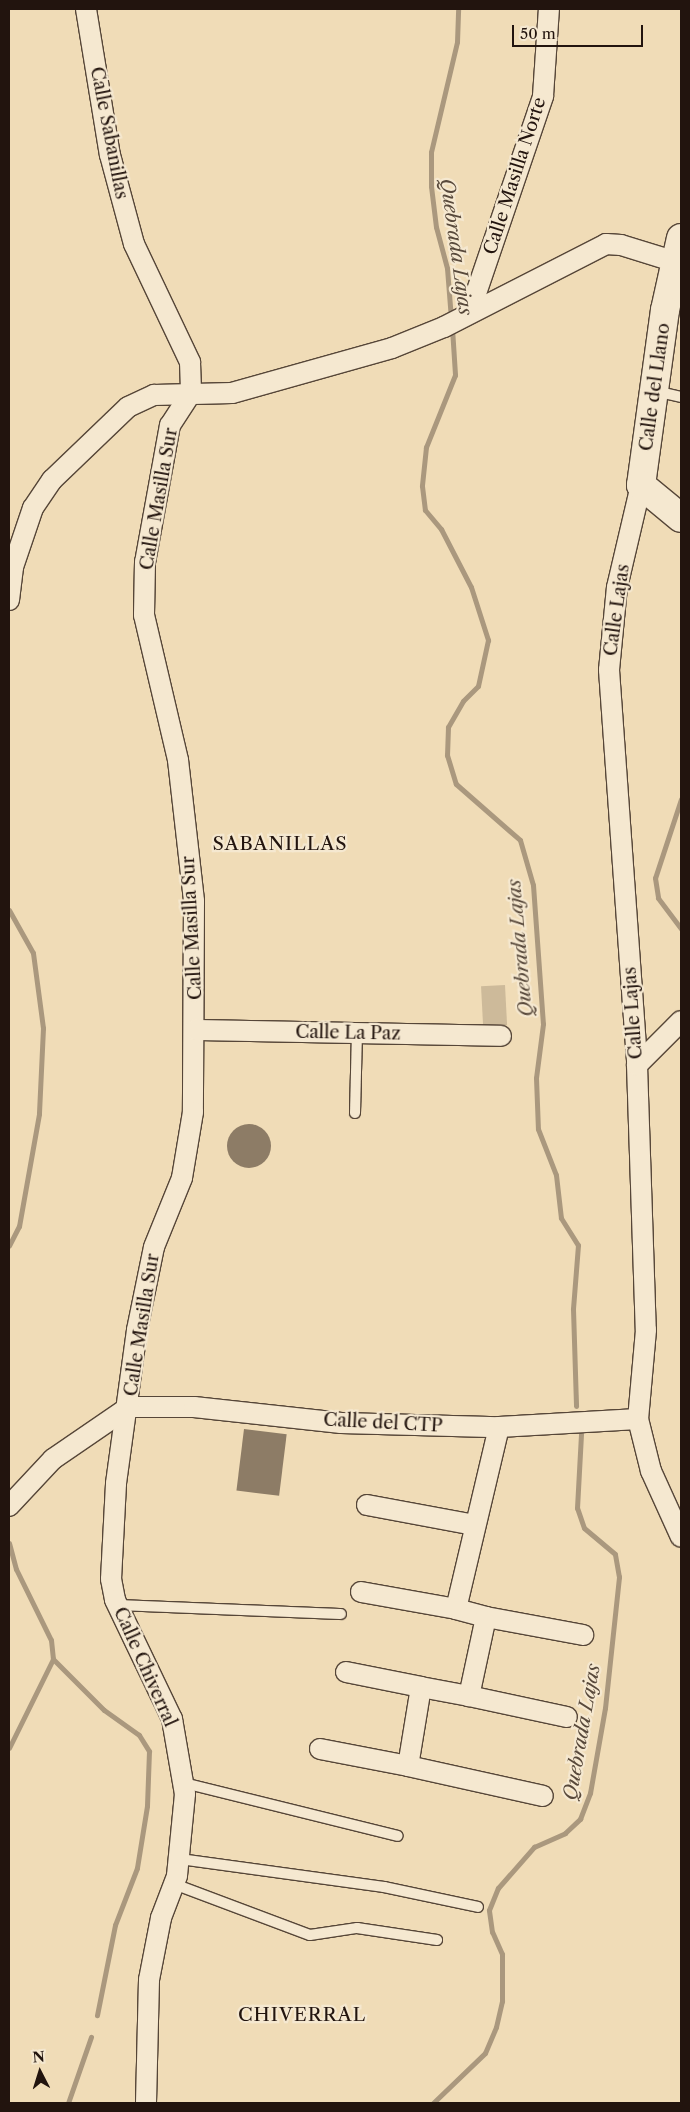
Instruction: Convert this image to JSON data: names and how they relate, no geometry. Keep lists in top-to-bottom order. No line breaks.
{"streets":{"main road":["Calle del Llano"],"street":["Calle Sabanillas","Calle Masilla Norte","Calle Masilla Sur","Calle Lajas","Calle La Paz","Calle del CTP","Calle Chiverral"]},"crossings":[["Calle Sabanillas","Calle Masilla Sur"],["Calle del Llano","Calle Lajas"],["Calle Masilla Sur","Calle La Paz"],["Calle Masilla Sur","Calle del CTP"],["Calle Masilla Sur","Calle Chiverral"],["Calle Lajas","Calle del CTP"],["Calle del CTP","Calle Chiverral"]],"districts":["SABANILLAS","CHIVERRAL"],"water":["Quebrada Lajas"],"scale_bar":"50 m","north":"top"}
